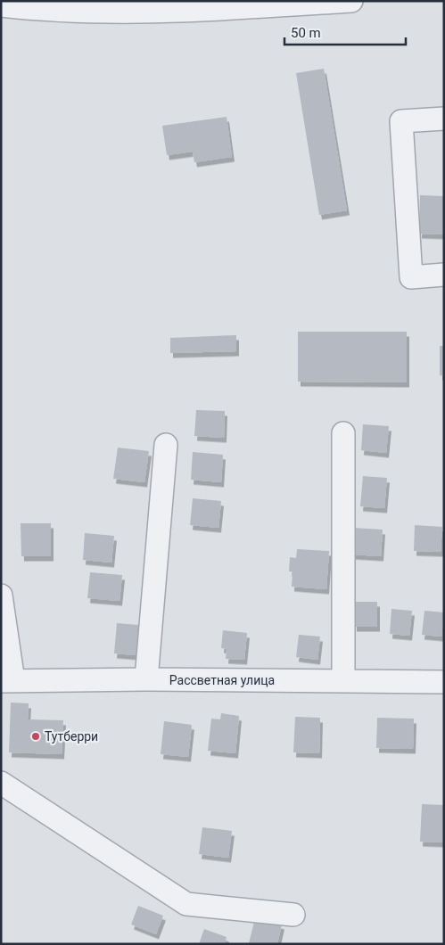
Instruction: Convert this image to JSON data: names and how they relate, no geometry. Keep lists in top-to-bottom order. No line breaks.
{"streets":{"street":["Рассветная улица"]},"places":["Тутберри"],"scale_bar":"50 m"}
